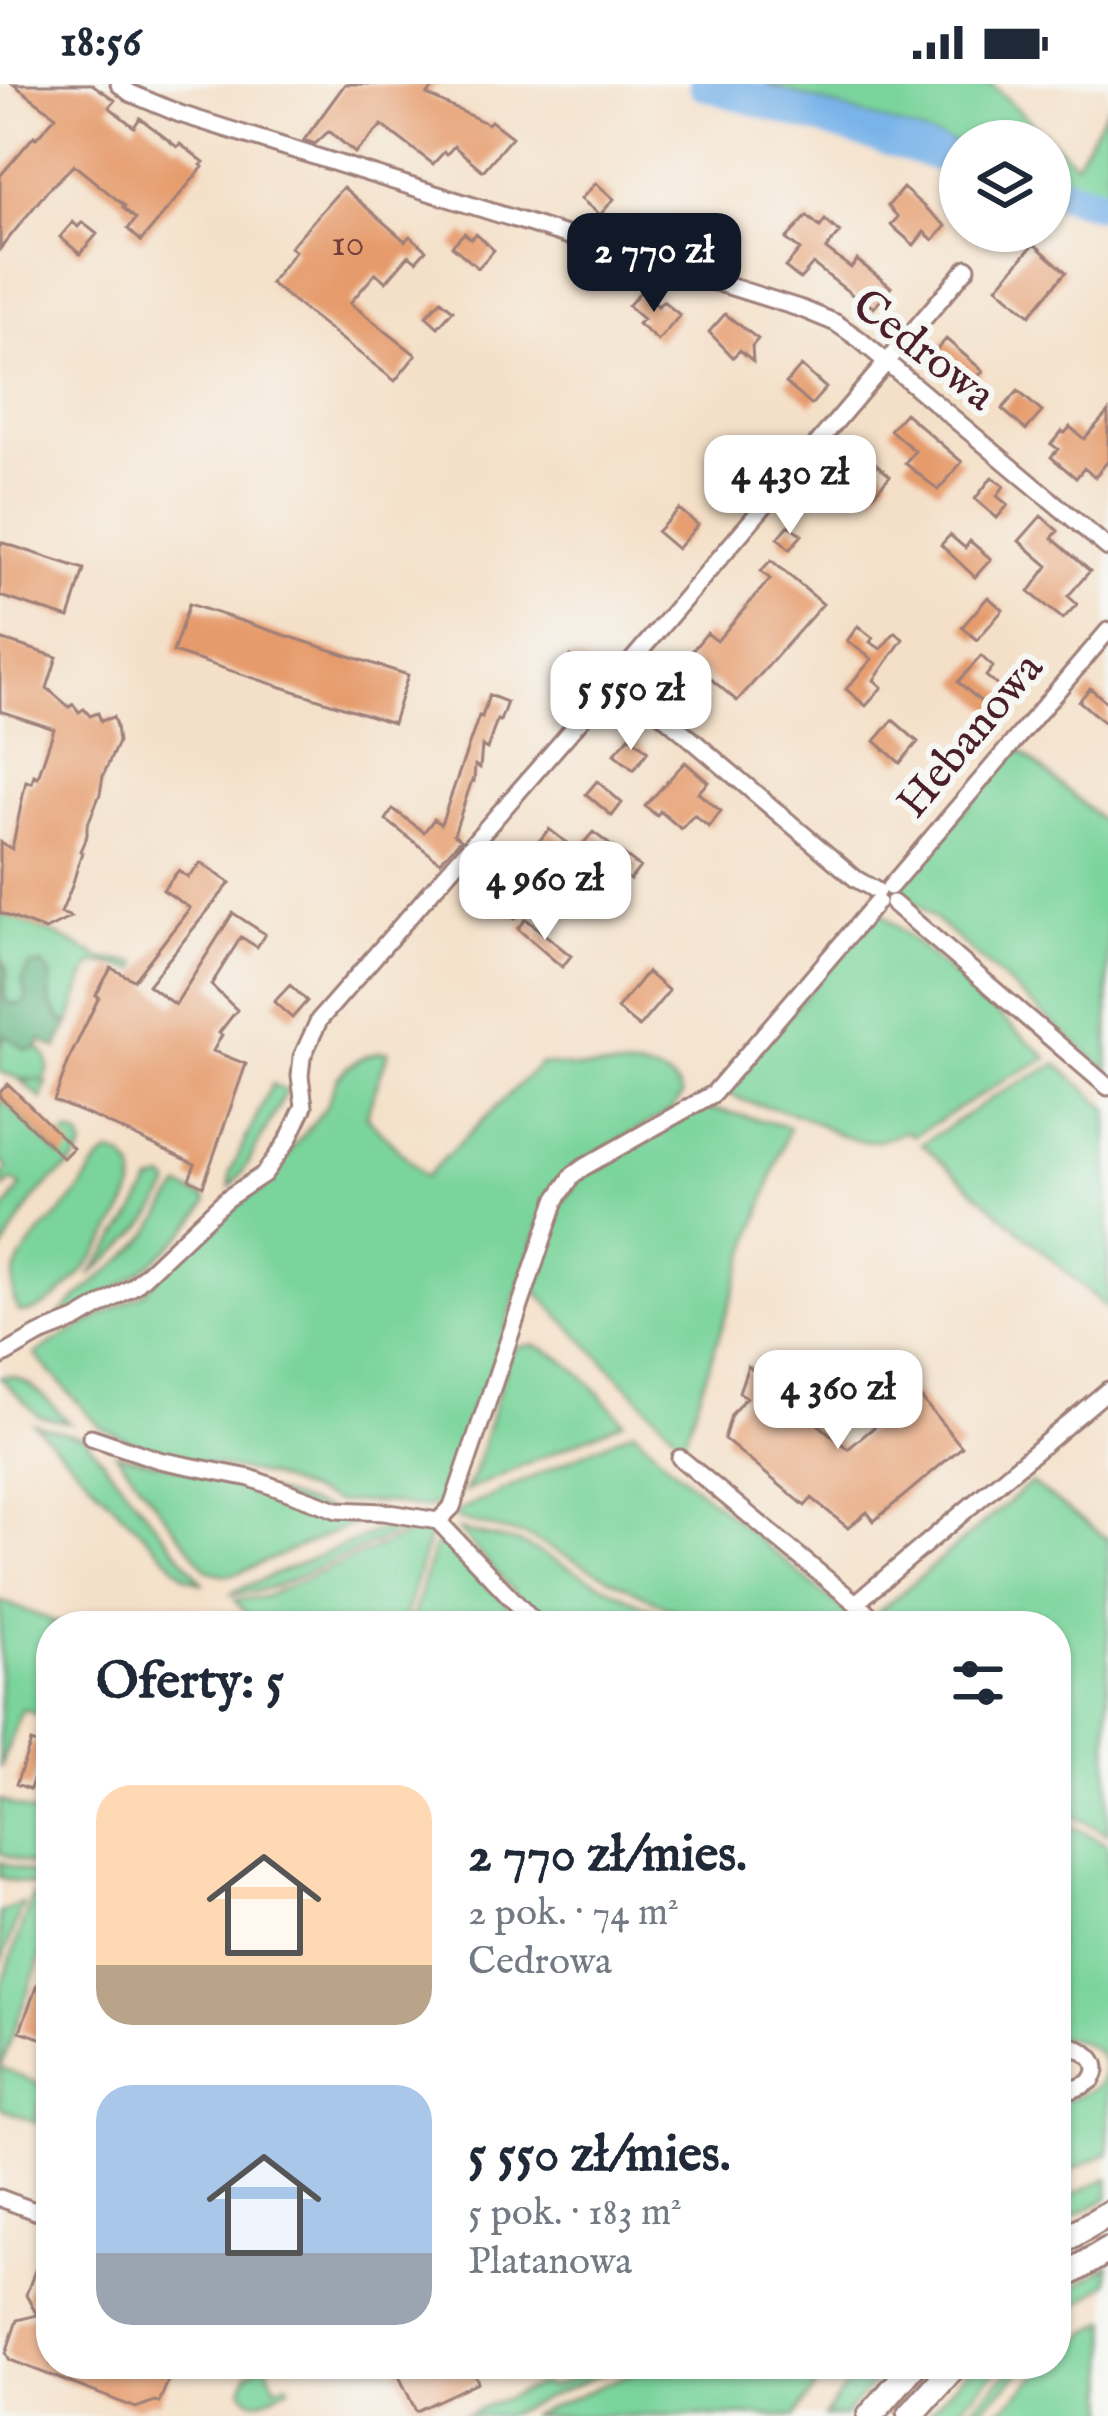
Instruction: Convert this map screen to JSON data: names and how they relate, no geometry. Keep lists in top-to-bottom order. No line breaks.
{"streets":{"street":["Cedrowa","Hebanowa"]},"house_numbers":["10"],"page":{"status":"18:56","price":["2 770 zł","4 430 zł","5 550 zł","4 960 zł","4 360 zł"],"heading":"Oferty: 5","list":[{"name":"2 770 zł/mies.","note":"2 pok. · 74 m² · Cedrowa"},{"name":"5 550 zł/mies.","note":"5 pok. · 183 m² · Platanowa"}]}}
